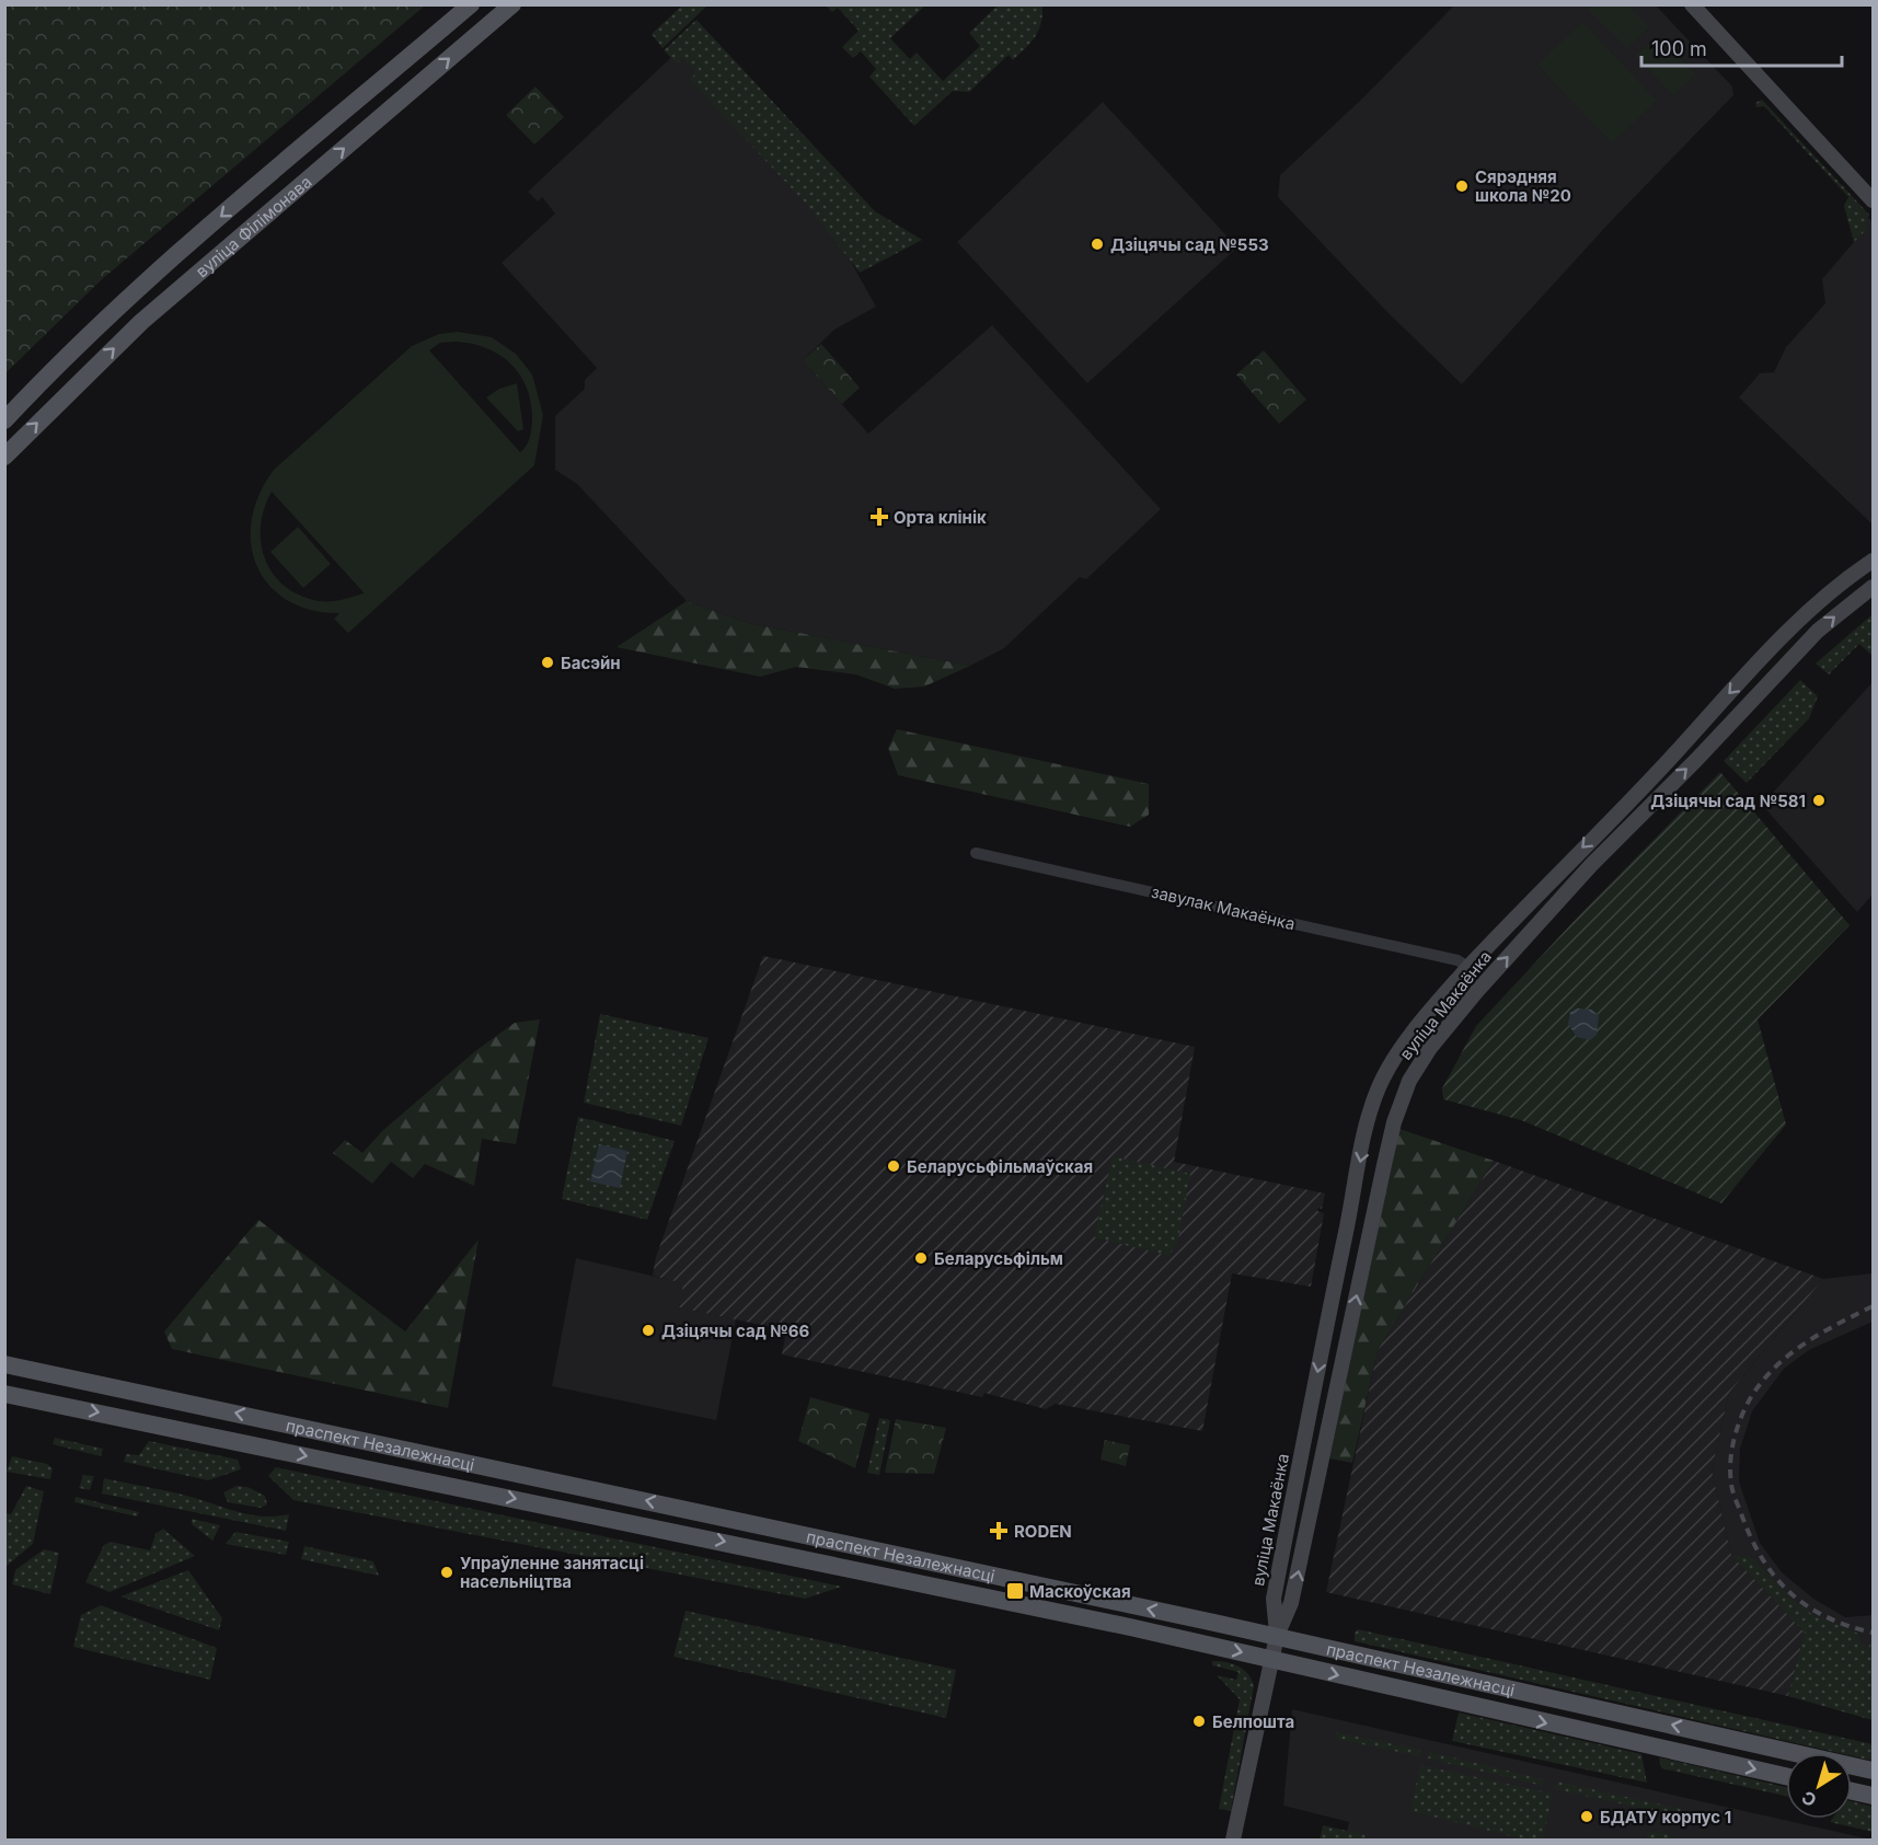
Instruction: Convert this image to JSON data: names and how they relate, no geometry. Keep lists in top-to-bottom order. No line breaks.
{"streets":{"main road":["вуліца Філімонава","праспект Незалежнасці"],"street":["завулак Макаёнка","вуліца Макаёнка"]},"crossings":[["завулак Макаёнка","вуліца Макаёнка"],["вуліца Макаёнка","праспект Незалежнасці"]],"places":{"other":["Сярэдняя школа №20","Дзіцячы сад №553","Басэйн","Дзіцячы сад №581","Беларусьфільмаўская","Беларусьфільм","Дзіцячы сад №66","Упраўленне занятасці насельніцтва","Белпошта","БДАТУ корпус 1"],"health":["Орта клінік","RODEN"],"transit":["Маскоўская"]},"scale_bar":"100 m","north":"bottom left"}
